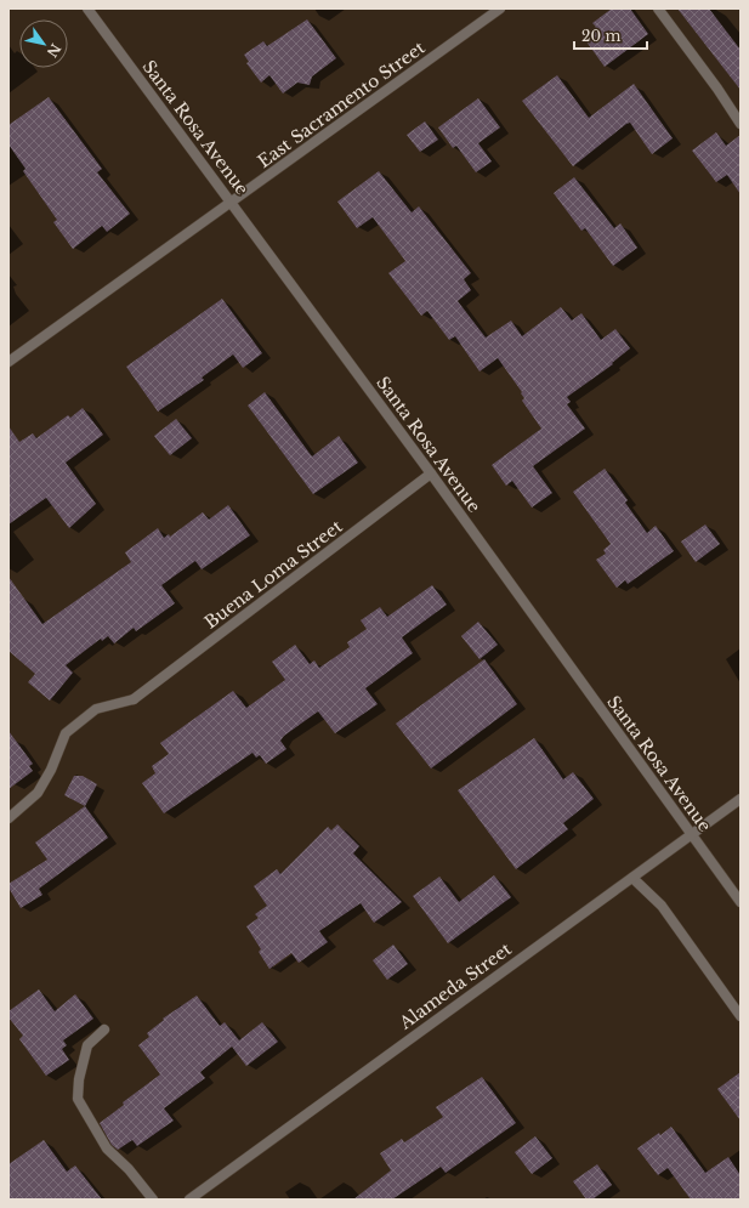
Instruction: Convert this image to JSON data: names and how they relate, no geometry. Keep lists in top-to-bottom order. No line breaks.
{"streets":{"street":["East Sacramento Street","Santa Rosa Avenue","Buena Loma Street","Alameda Street"]},"crossings":[["East Sacramento Street","Santa Rosa Avenue"],["Santa Rosa Avenue","Buena Loma Street"],["Santa Rosa Avenue","Alameda Street"]],"scale_bar":"20 m","north":"bottom right"}
